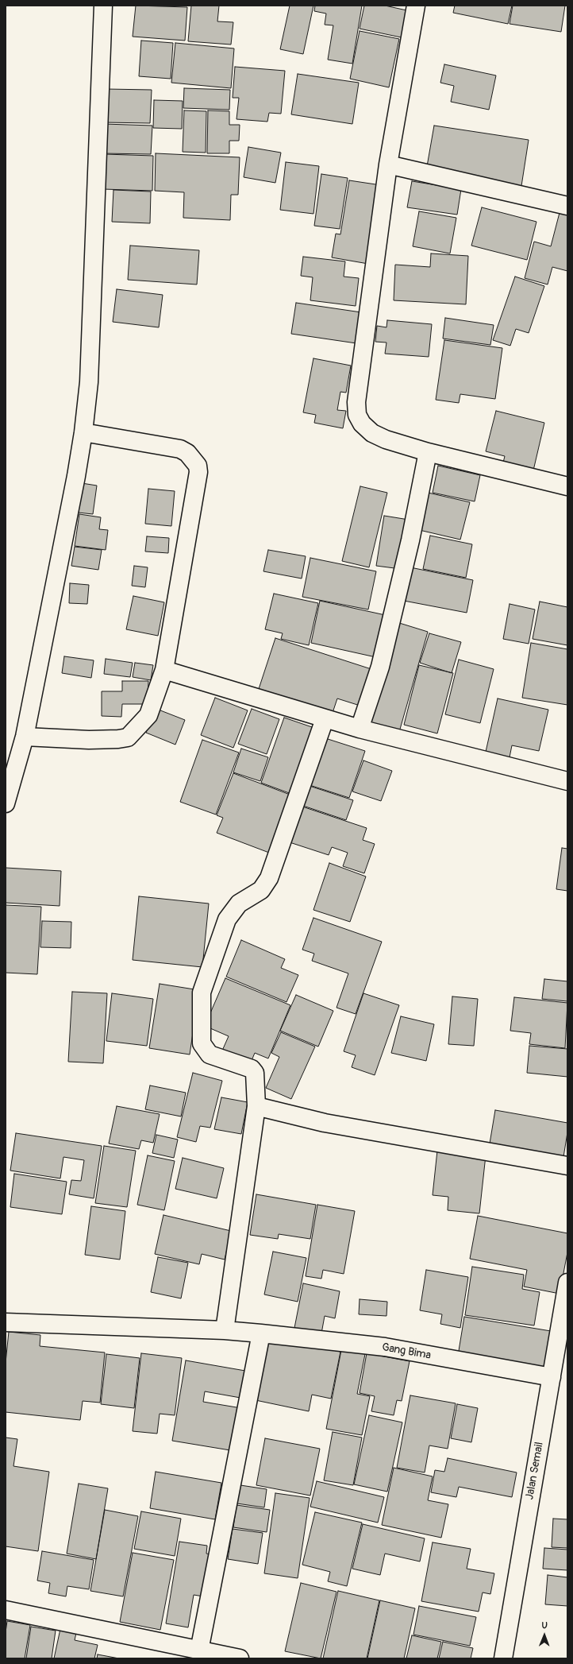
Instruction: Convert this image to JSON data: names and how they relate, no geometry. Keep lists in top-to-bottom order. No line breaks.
{"streets":{"street":["Gang Bima","Jalan Semail"]},"crossings":[["Gang Bima","Jalan Semail"]],"north":"top"}
